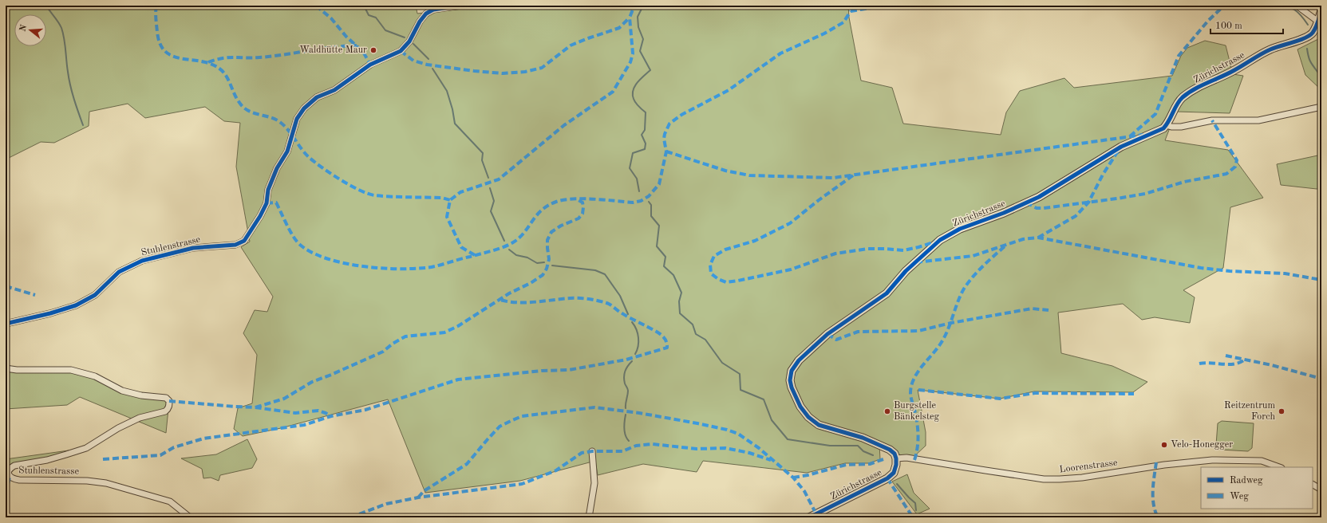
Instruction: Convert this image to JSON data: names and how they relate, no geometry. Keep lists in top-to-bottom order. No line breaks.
{"streets":{"street":["Zürichstrasse","Stuhlenstrasse","Loorenstrasse"]},"crossings":[["Zürichstrasse","Loorenstrasse"]],"places":["Waldhütte Maur","Burgstelle Bänkelsteg","Reitzentrum Forch","Velo-Honegger"],"legend":["Radweg","Weg"],"scale_bar":"100 m","north":"left"}
